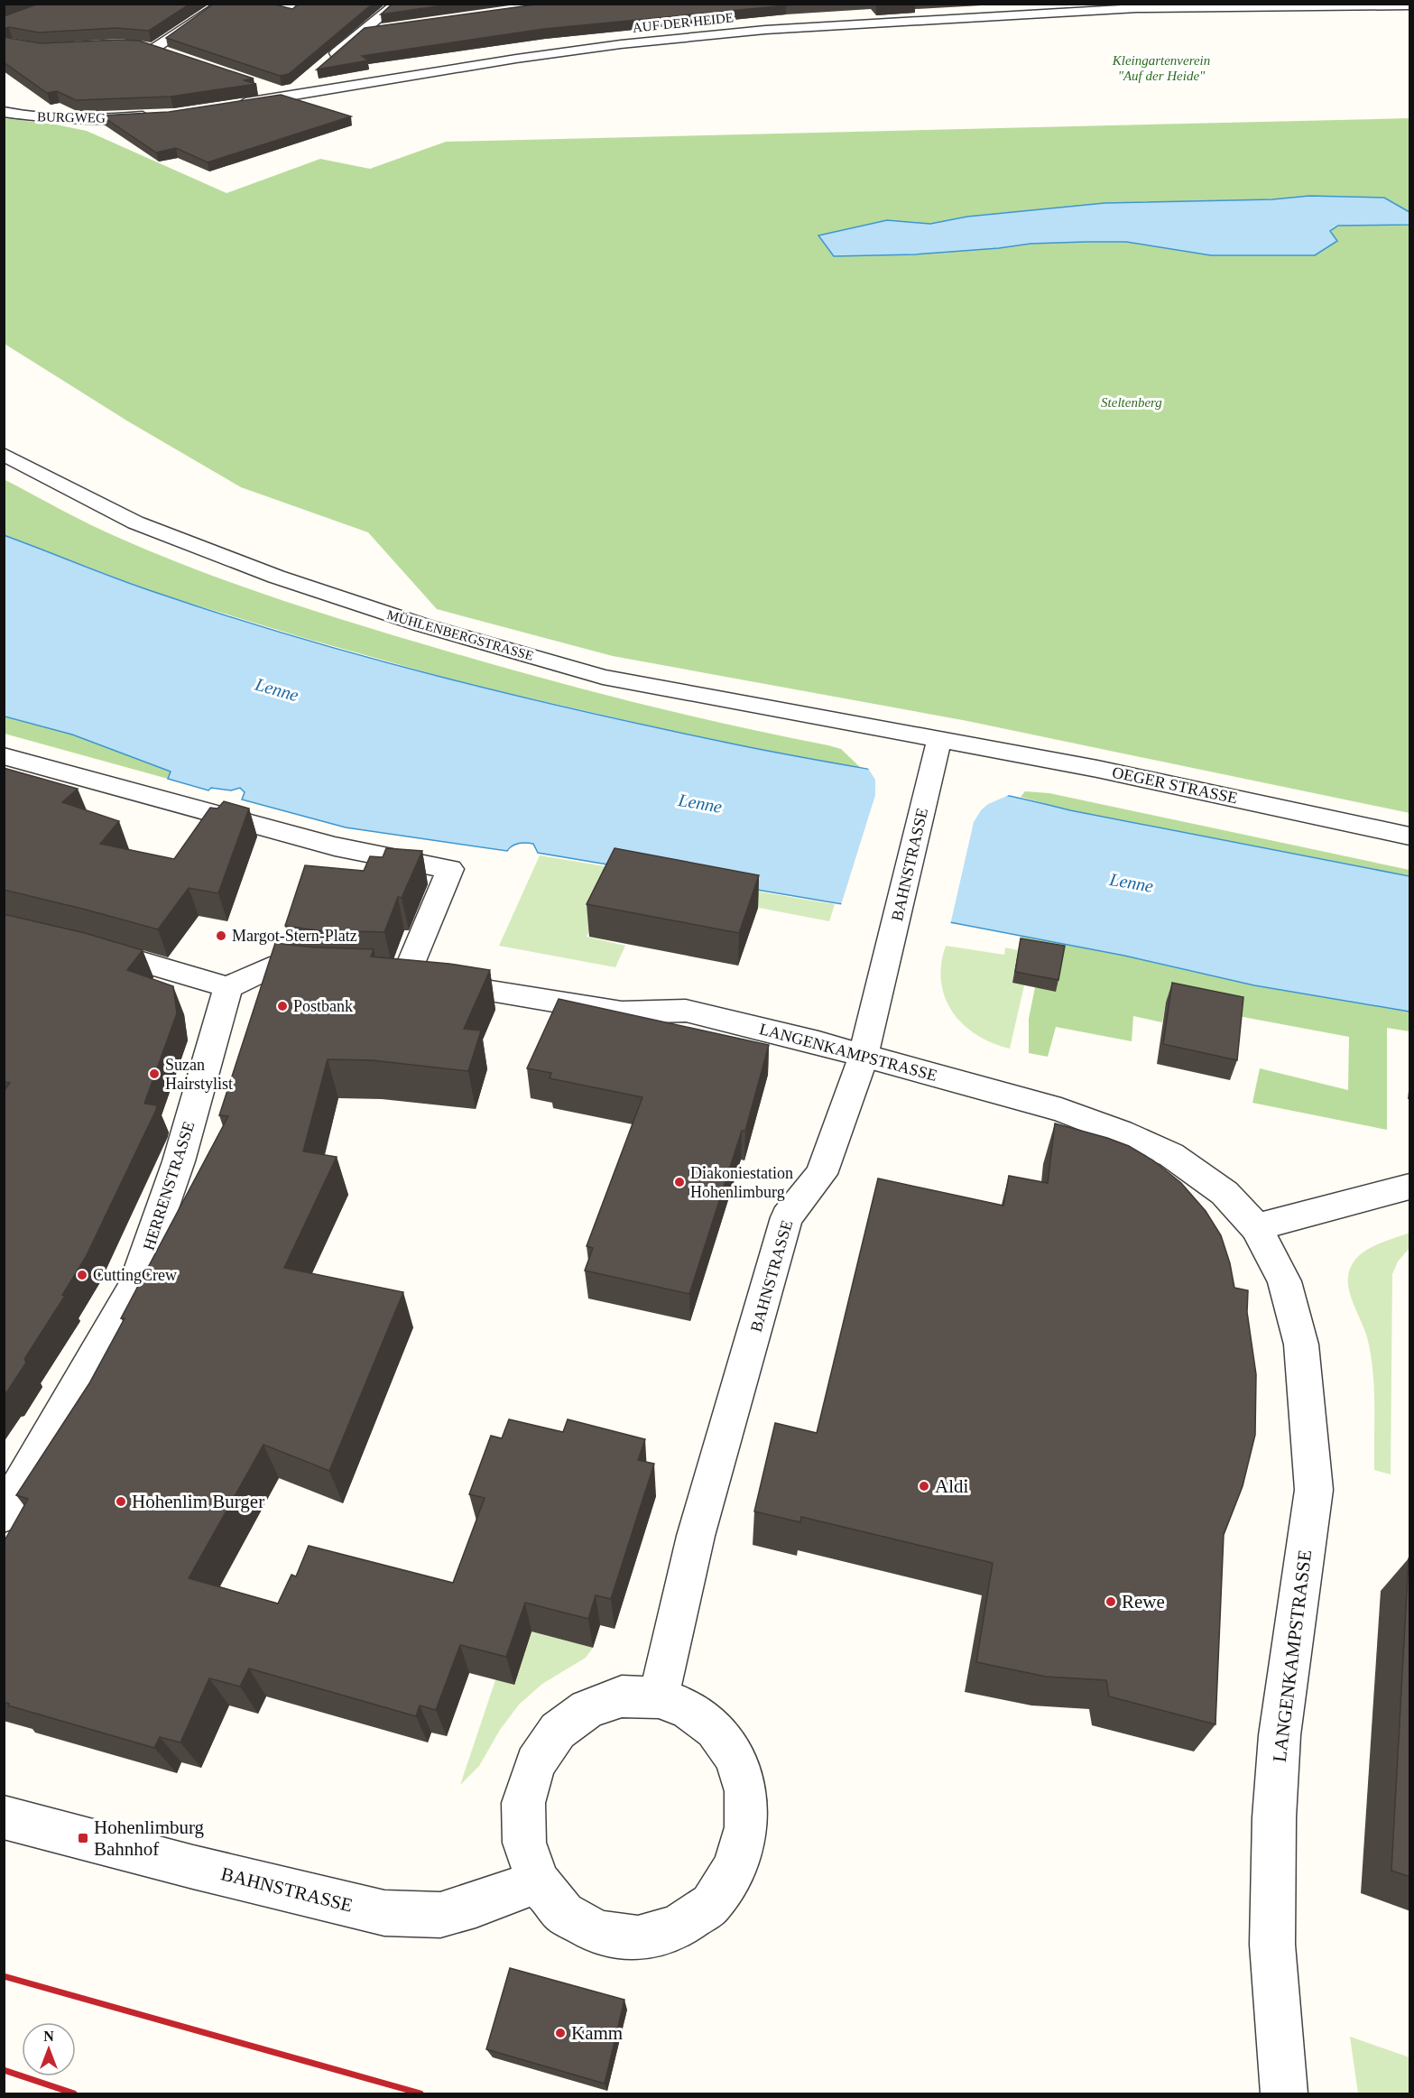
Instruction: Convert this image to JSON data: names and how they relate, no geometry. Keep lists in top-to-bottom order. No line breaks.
{"streets":{"street":["AUF DER HEIDE","BURGWEG","MÜHLENBERGSTRASSE","OEGER STRASSE","BAHNSTRASSE","LANGENKAMPSTRASSE","HERRENSTRASSE"]},"crossings":[["MÜHLENBERGSTRASSE","OEGER STRASSE"],["MÜHLENBERGSTRASSE","BAHNSTRASSE"],["OEGER STRASSE","BAHNSTRASSE"],["BAHNSTRASSE","LANGENKAMPSTRASSE"]],"water":["Lenne"],"parks":["Kleingartenverein \"Auf der Heide\"","Steltenberg"],"places":{"other":["Margot-Stern-Platz","Postbank","Suzan Hairstylist","Diakoniestation Hohenlimburg","CuttingCrew","Aldi","Hohenlim Burger","Rewe","Kamm"],"transit":["Hohenlimburg Bahnhof"]},"north":"top"}
